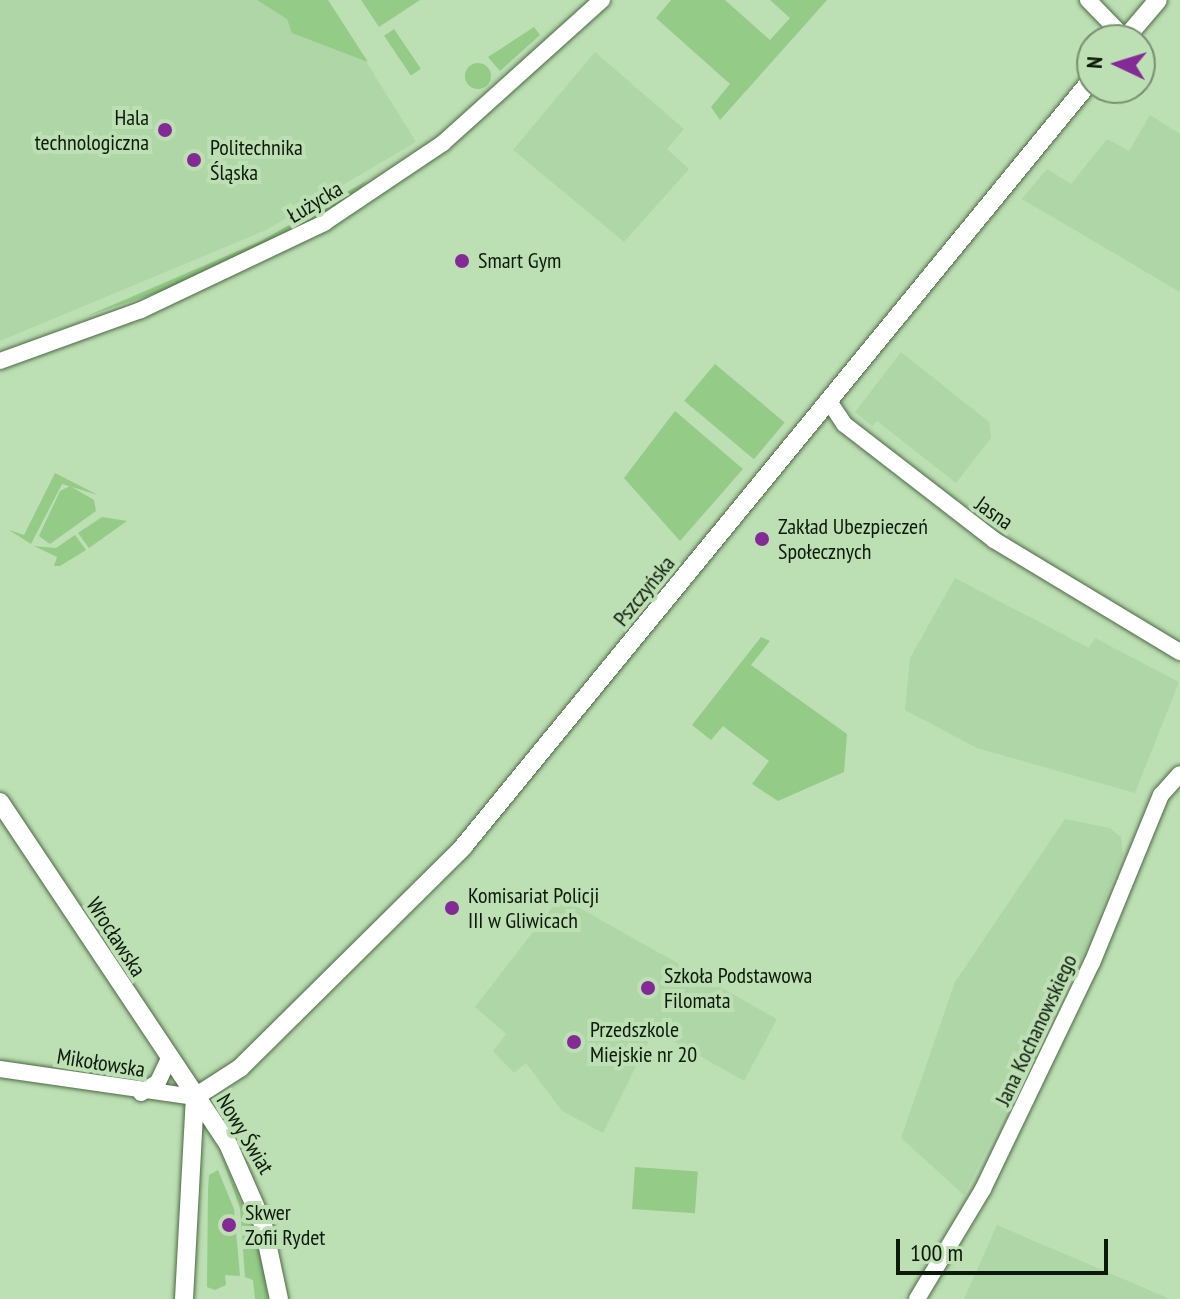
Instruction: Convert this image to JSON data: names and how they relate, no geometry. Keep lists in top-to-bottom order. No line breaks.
{"streets":{"main road":["Pszczyńska","Wrocławska","Nowy Świat"],"street":["Łużycka","Jasna","Jana Kochanowskiego","Mikołowska"]},"crossings":[["Jasna","Pszczyńska"],["Pszczyńska","Wrocławska"],["Pszczyńska","Mikołowska"],["Pszczyńska","Nowy Świat"],["Wrocławska","Mikołowska"],["Wrocławska","Nowy Świat"],["Mikołowska","Nowy Świat"]],"places":["Hala technologiczna","Politechnika Śląska","Smart Gym","Zakład Ubezpieczeń Społecznych","Komisariat Policji III w Gliwicach","Szkoła Podstawowa Filomata","Przedszkole Miejskie nr 20","Skwer Zofii Rydet"],"scale_bar":"100 m","north":"left"}
